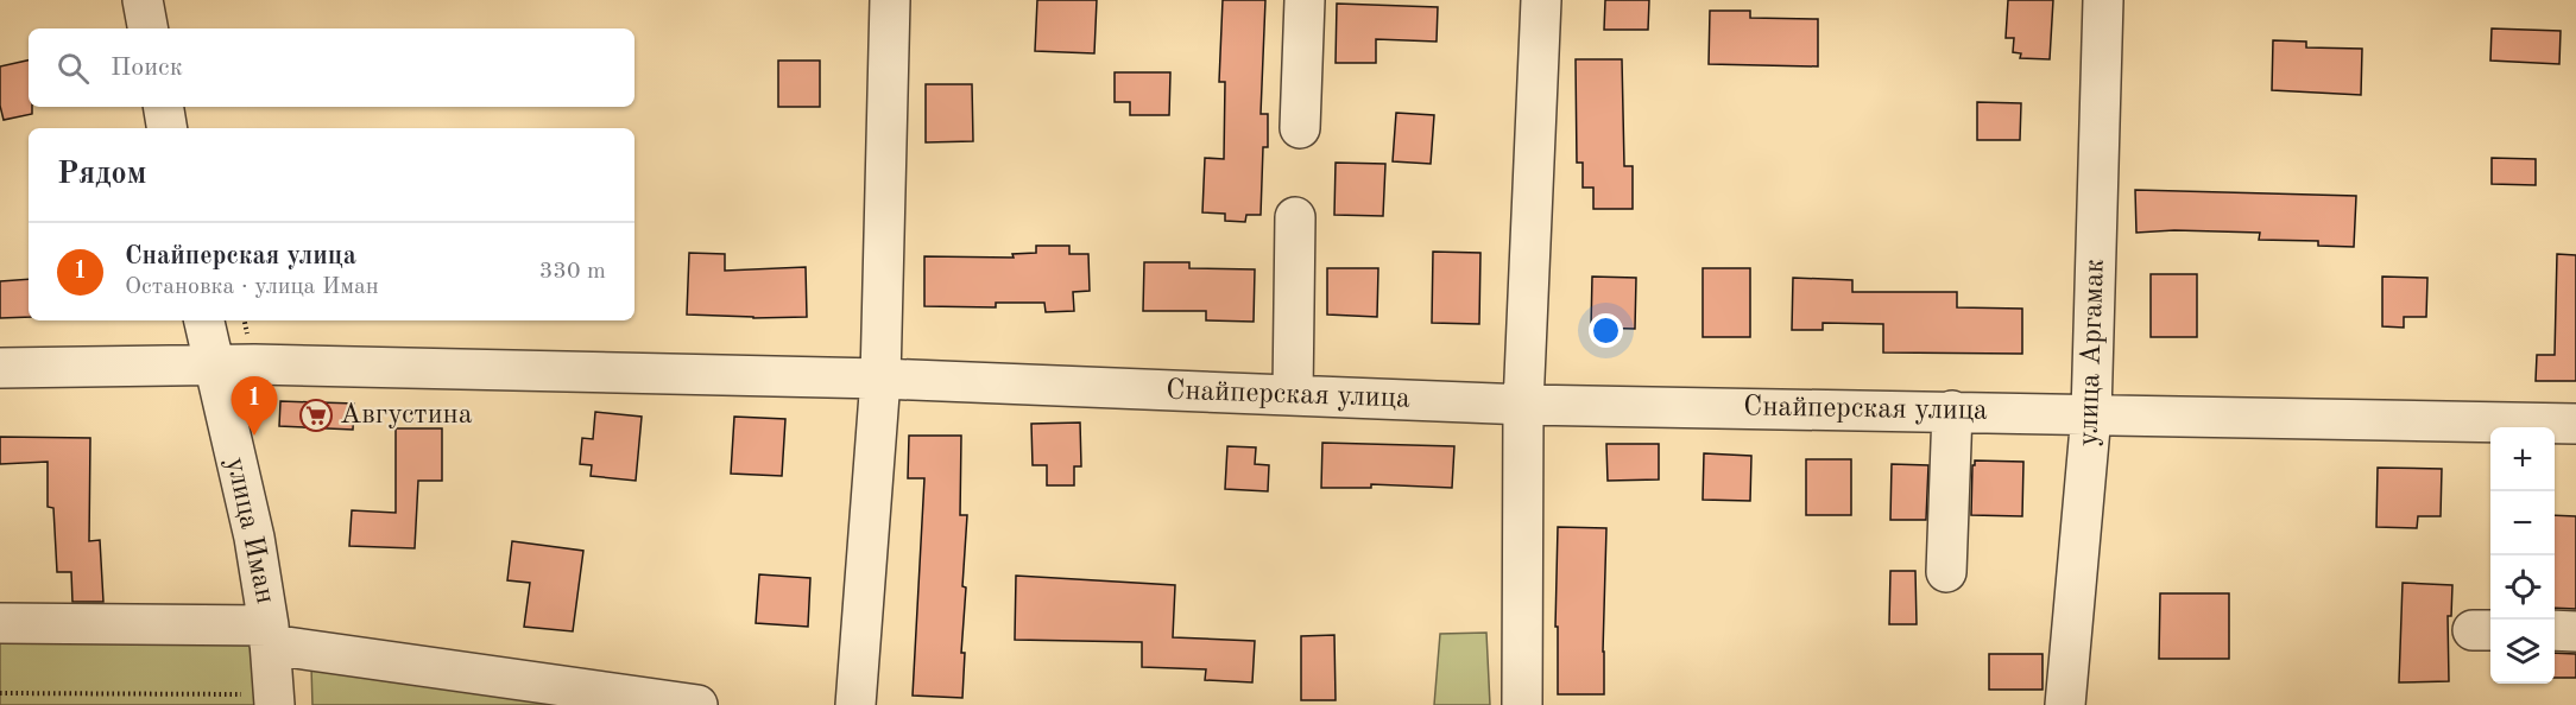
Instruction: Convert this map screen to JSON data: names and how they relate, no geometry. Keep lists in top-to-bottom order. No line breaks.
{"streets":{"street":["улица Аргамак","Снайперская улица","улица Иман"]},"crossings":[["улица Аргамак","Снайперская улица"],["Снайперская улица","улица Иман"]],"places":{"supermarket":["Августина"]},"page":{"search":"Поиск","heading":"Рядом","list":[{"mark":"1","name":"Снайперская улица","note":"Остановка · улица Иман","value":"330 m"}],"pins":"1","map_buttons":["+","−"]}}
